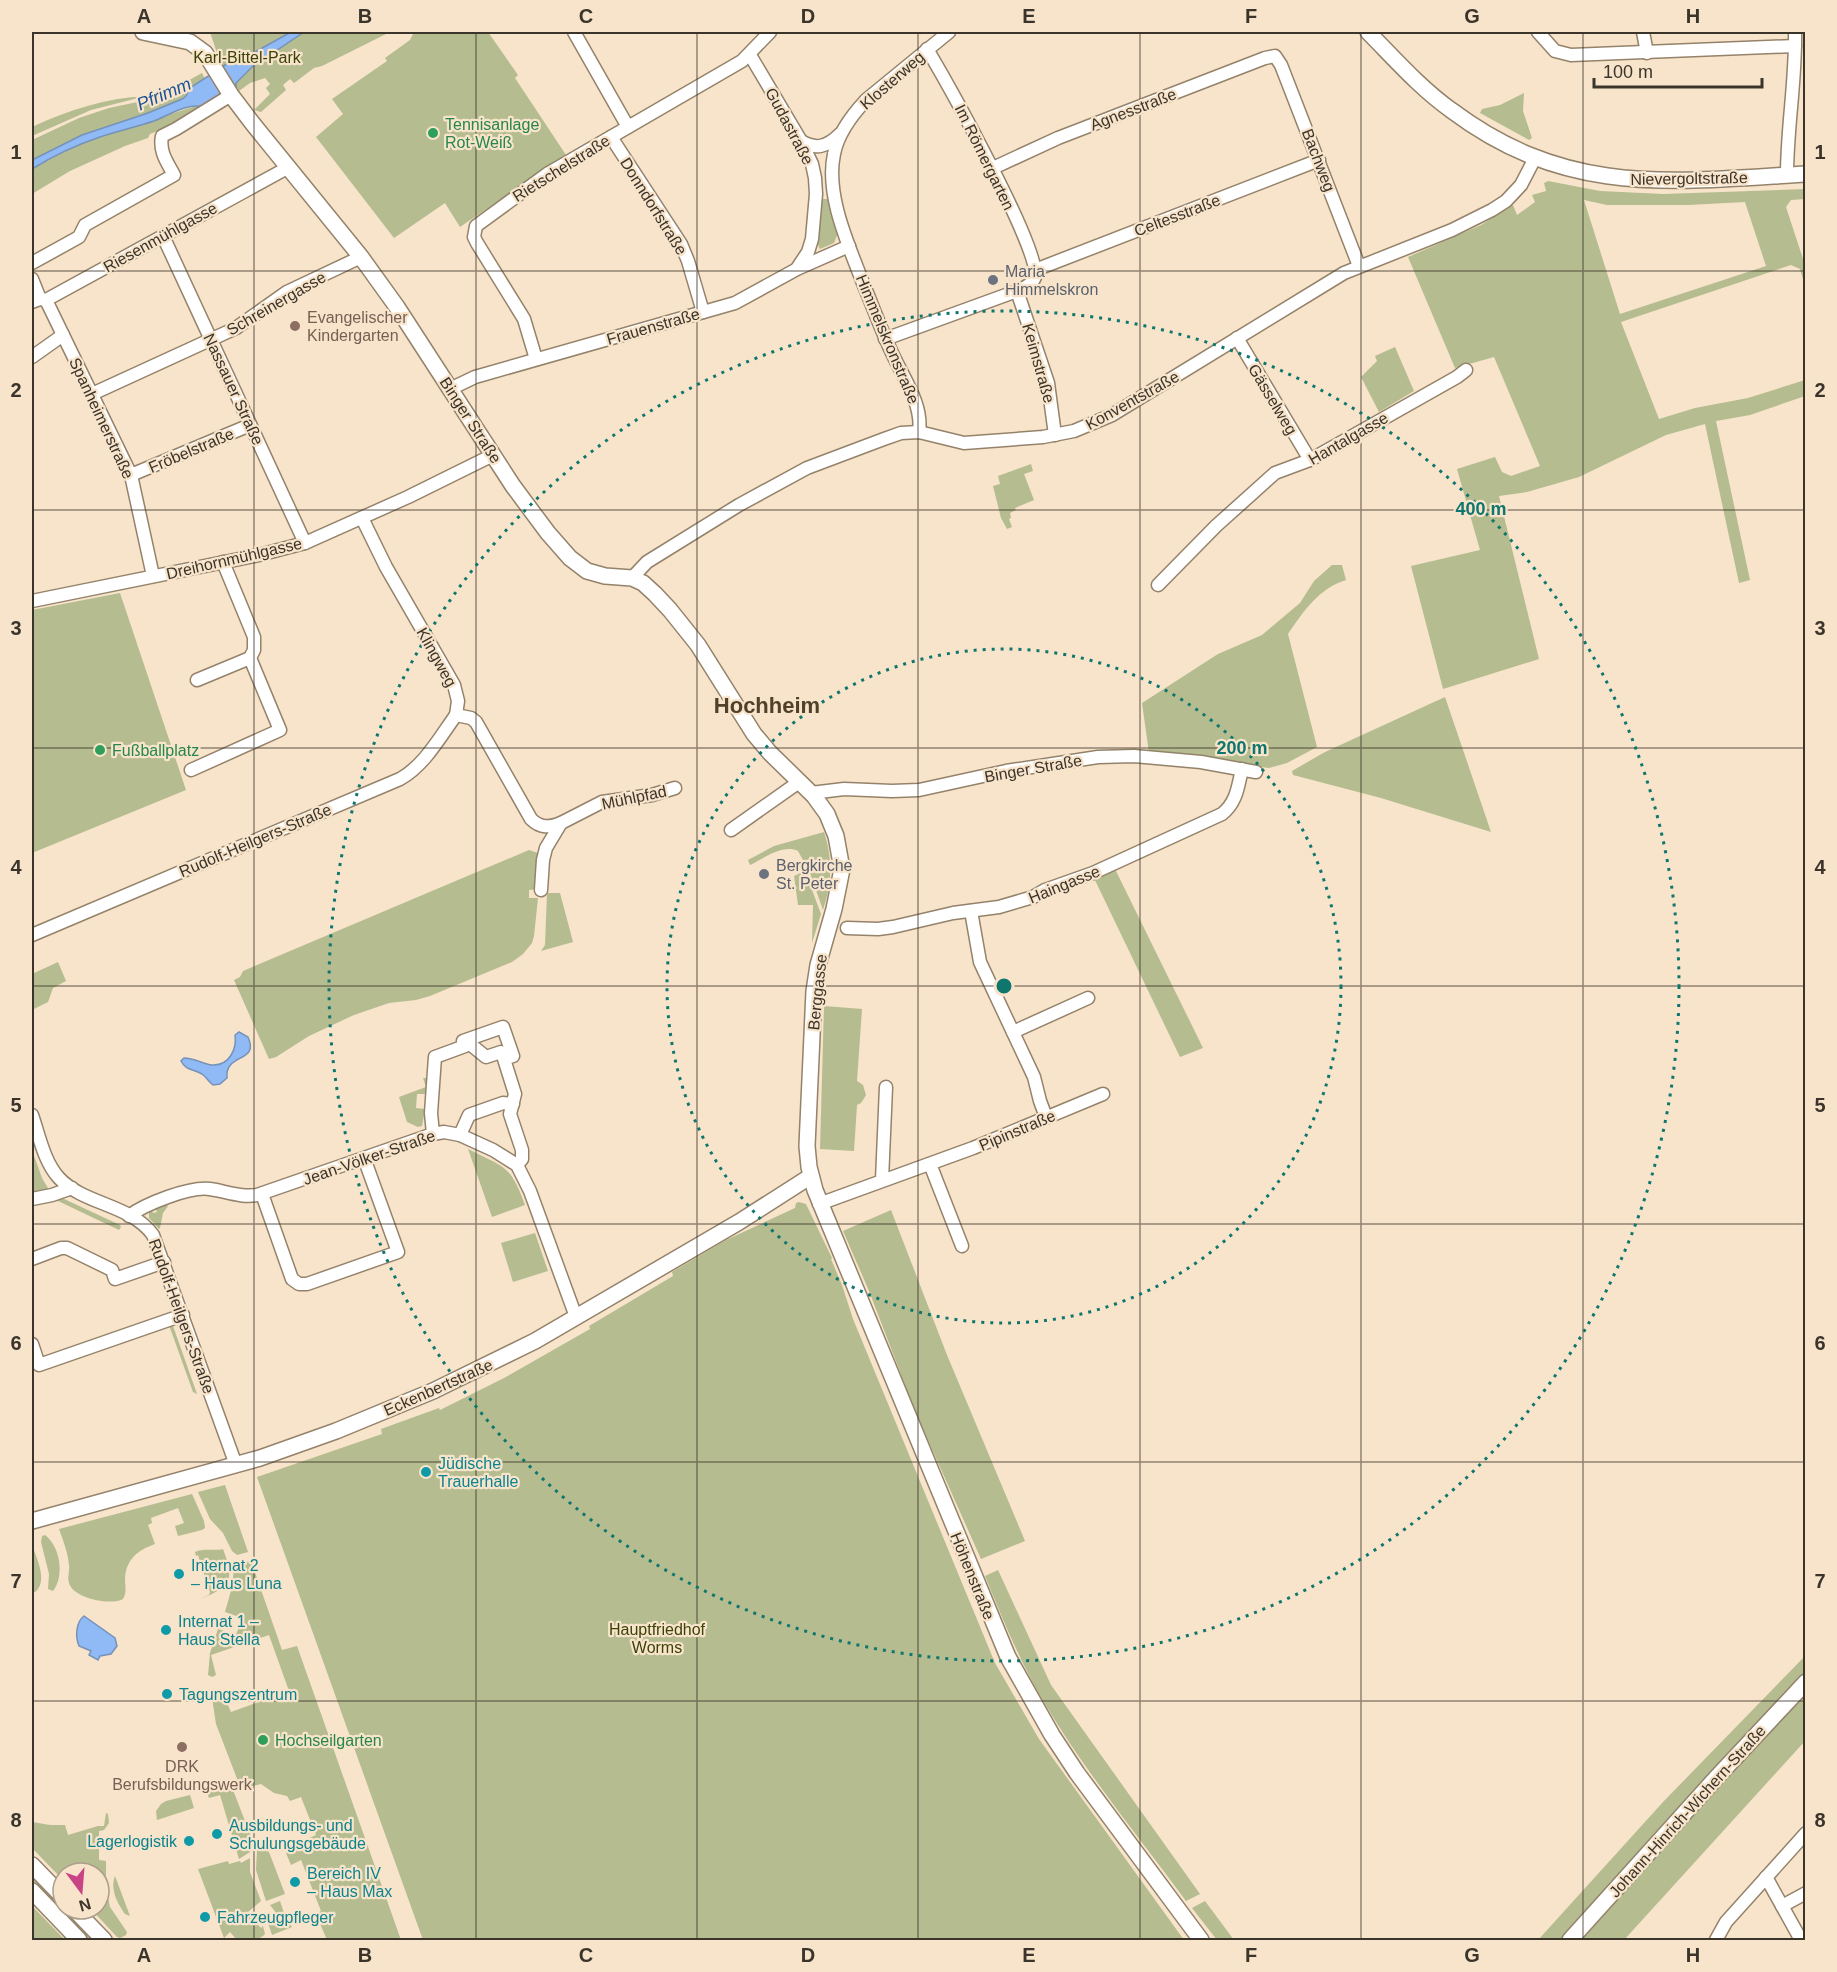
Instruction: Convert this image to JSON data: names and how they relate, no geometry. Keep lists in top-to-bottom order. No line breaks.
{"streets":{"street":["Klosterweg","Agnesstraße","Gudastraße","Im Römergarten","Bachweg","Rietschelstraße","Nievergoltstraße","Donndorfstraße","Celtesstraße","Riesenmühlgasse","Schreinergasse","Frauenstraße","Himmelskronstraße","Keimstraße","Nassauer Straße","Gässelweg","Konventstraße","Spanheimerstraße","Binger Straße","Hantalgasse","Fröbelstraße","Dreihornmühlgasse","Klingweg","Mühlpfad","Rudolf-Heilgers-Straße","Haingasse","Berggasse","Pipinstraße","Jean-Völker-Straße","Eckenbertstraße","Höhenstraße","Johann-Hinrich-Wichern-Straße"]},"crossings":[["Klosterweg","Gudastraße"],["Klosterweg","Im Römergarten"],["Klosterweg","Frauenstraße"],["Klosterweg","Himmelskronstraße"],["Agnesstraße","Im Römergarten"],["Agnesstraße","Bachweg"],["Gudastraße","Rietschelstraße"],["Gudastraße","Frauenstraße"],["Im Römergarten","Celtesstraße"],["Bachweg","Celtesstraße"],["Bachweg","Konventstraße"],["Rietschelstraße","Donndorfstraße"],["Rietschelstraße","Frauenstraße"],["Nievergoltstraße","Konventstraße"],["Donndorfstraße","Frauenstraße"],["Riesenmühlgasse","Nassauer Straße"],["Riesenmühlgasse","Spanheimerstraße"],["Riesenmühlgasse","Binger Straße"],["Schreinergasse","Nassauer Straße"],["Schreinergasse","Spanheimerstraße"],["Schreinergasse","Binger Straße"],["Frauenstraße","Himmelskronstraße"],["Frauenstraße","Binger Straße"],["Himmelskronstraße","Konventstraße"],["Keimstraße","Konventstraße"],["Nassauer Straße","Fröbelstraße"],["Nassauer Straße","Dreihornmühlgasse"],["Gässelweg","Konventstraße"],["Gässelweg","Hantalgasse"],["Konventstraße","Binger Straße"],["Konventstraße","Berggasse"],["Spanheimerstraße","Fröbelstraße"],["Spanheimerstraße","Dreihornmühlgasse"],["Binger Straße","Dreihornmühlgasse"],["Binger Straße","Haingasse"],["Binger Straße","Berggasse"],["Dreihornmühlgasse","Klingweg"],["Klingweg","Rudolf-Heilgers-Straße"],["Rudolf-Heilgers-Straße","Jean-Völker-Straße"],["Rudolf-Heilgers-Straße","Eckenbertstraße"],["Berggasse","Eckenbertstraße"],["Berggasse","Höhenstraße"],["Pipinstraße","Höhenstraße"],["Eckenbertstraße","Höhenstraße"]],"districts":["Hochheim"],"water":["Pfrimm"],"parks":["Karl-Bittel-Park","Hauptfriedhof Worms"],"places":["Tennisanlage Rot-Weiß","Maria Himmelskron","Evangelischer Kindergarten","Fußballplatz","Bergkirche St. Peter","Jüdische Trauerhalle","Internat 2 – Haus Luna","Internat 1 – Haus Stella","Tagungszentrum","Hochseilgarten","DRK Berufsbildungswerk","Ausbildungs- und Schulungsgebäude","Lagerlogistik","Bereich IV – Haus Max","Fahrzeugpfleger"],"scale_bar":"100 m","north":"bottom","grid":{"columns":["A","B","C","D","E","F","G","H"],"rows":["1","2","3","4","5","6","7","8"]},"rings":["400 m","200 m"]}
